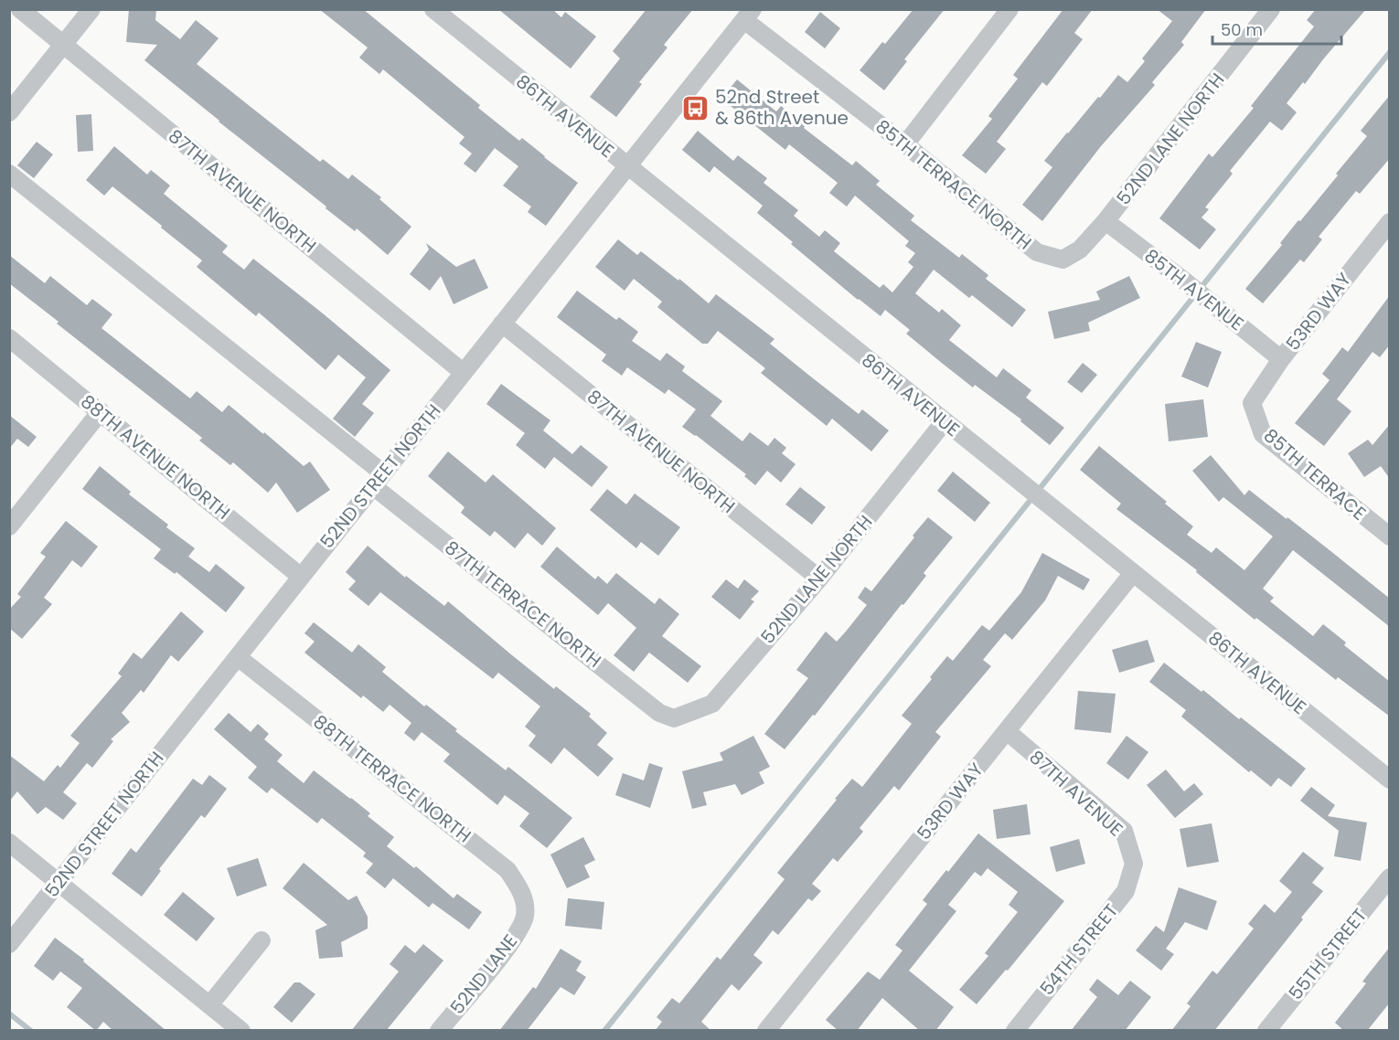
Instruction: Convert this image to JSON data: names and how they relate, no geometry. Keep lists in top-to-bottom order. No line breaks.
{"streets":{"street":["86TH AVENUE","52ND LANE NORTH","85TH TERRACE NORTH","87TH AVENUE NORTH","85TH AVENUE","53RD WAY","88TH AVENUE NORTH","85TH TERRACE","52ND STREET NORTH","87TH TERRACE NORTH","88TH TERRACE NORTH","87TH AVENUE","54TH STREET","55TH STREET","52ND LANE"]},"crossings":[["86TH AVENUE","52ND LANE NORTH"],["86TH AVENUE","53RD WAY"],["86TH AVENUE","52ND STREET NORTH"],["52ND LANE NORTH","85TH TERRACE NORTH"],["52ND LANE NORTH","87TH AVENUE NORTH"],["52ND LANE NORTH","85TH AVENUE"],["52ND LANE NORTH","87TH TERRACE NORTH"],["85TH TERRACE NORTH","52ND STREET NORTH"],["87TH AVENUE NORTH","52ND STREET NORTH"],["85TH AVENUE","53RD WAY"],["53RD WAY","85TH TERRACE"],["53RD WAY","87TH AVENUE"],["88TH AVENUE NORTH","52ND STREET NORTH"],["52ND STREET NORTH","87TH TERRACE NORTH"],["52ND STREET NORTH","88TH TERRACE NORTH"],["88TH TERRACE NORTH","52ND LANE"],["87TH AVENUE","54TH STREET"]],"places":{"bus stop":["52nd Street & 86th Avenue"]},"scale_bar":"50 m"}
